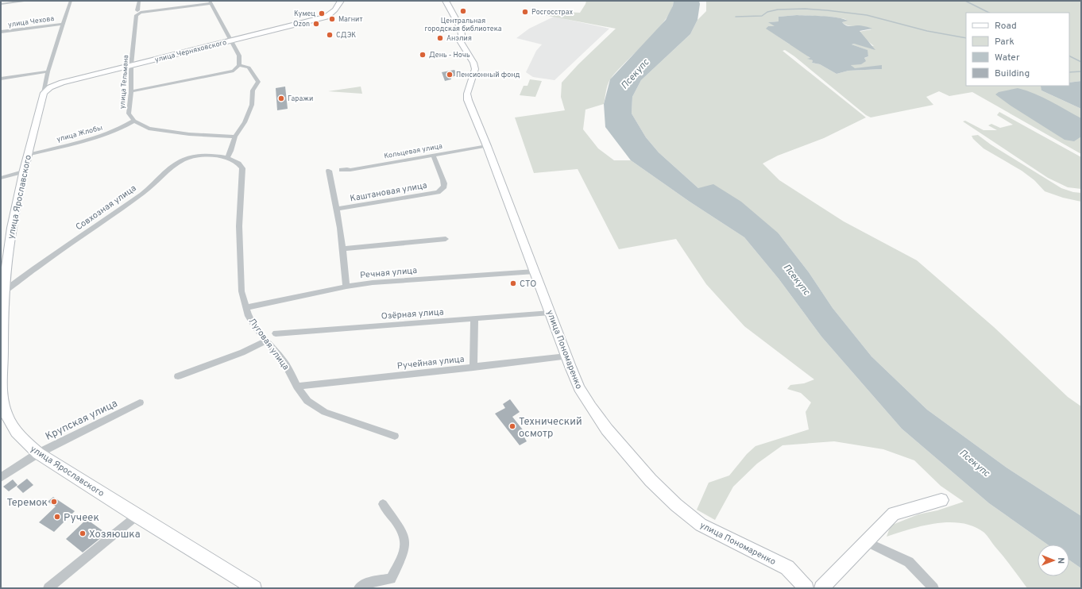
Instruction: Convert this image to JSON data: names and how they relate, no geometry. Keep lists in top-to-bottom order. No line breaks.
{"streets":{"street":["улица Чехова","улица Черняховского","улица Тельмана","улица Жлобы","Кольцевая улица","Каштановая улица","улица Ярославского","Совхозная улица","Речная улица","Озёрная улица","Луговая улица","улица Пономаренко","Ручейная улица","Крупская улица"]},"crossings":[["улица Чехова","улица Ярославского"],["улица Черняховского","улица Тельмана"],["улица Черняховского","улица Ярославского"],["улица Тельмана","улица Жлобы"],["улица Жлобы","улица Ярославского"],["Кольцевая улица","Каштановая улица"],["Кольцевая улица","улица Пономаренко"],["улица Ярославского","Совхозная улица"],["улица Ярославского","Крупская улица"],["Совхозная улица","Луговая улица"],["Речная улица","Луговая улица"],["Речная улица","улица Пономаренко"],["Озёрная улица","улица Пономаренко"],["Луговая улица","Ручейная улица"],["улица Пономаренко","Ручейная улица"]],"water":["Псекупс"],"places":["Центральная городская библиотека","Росгосстрах","Кумец","Магнит","Ozon","СДЭК","Анэлия","День - Ночь","Пенсионный фонд","Гаражи","СТО","Технический осмотр","Теремок","Ручеек","Хозяюшка"],"legend":["Road","Park","Water","Building"],"north":"right"}
